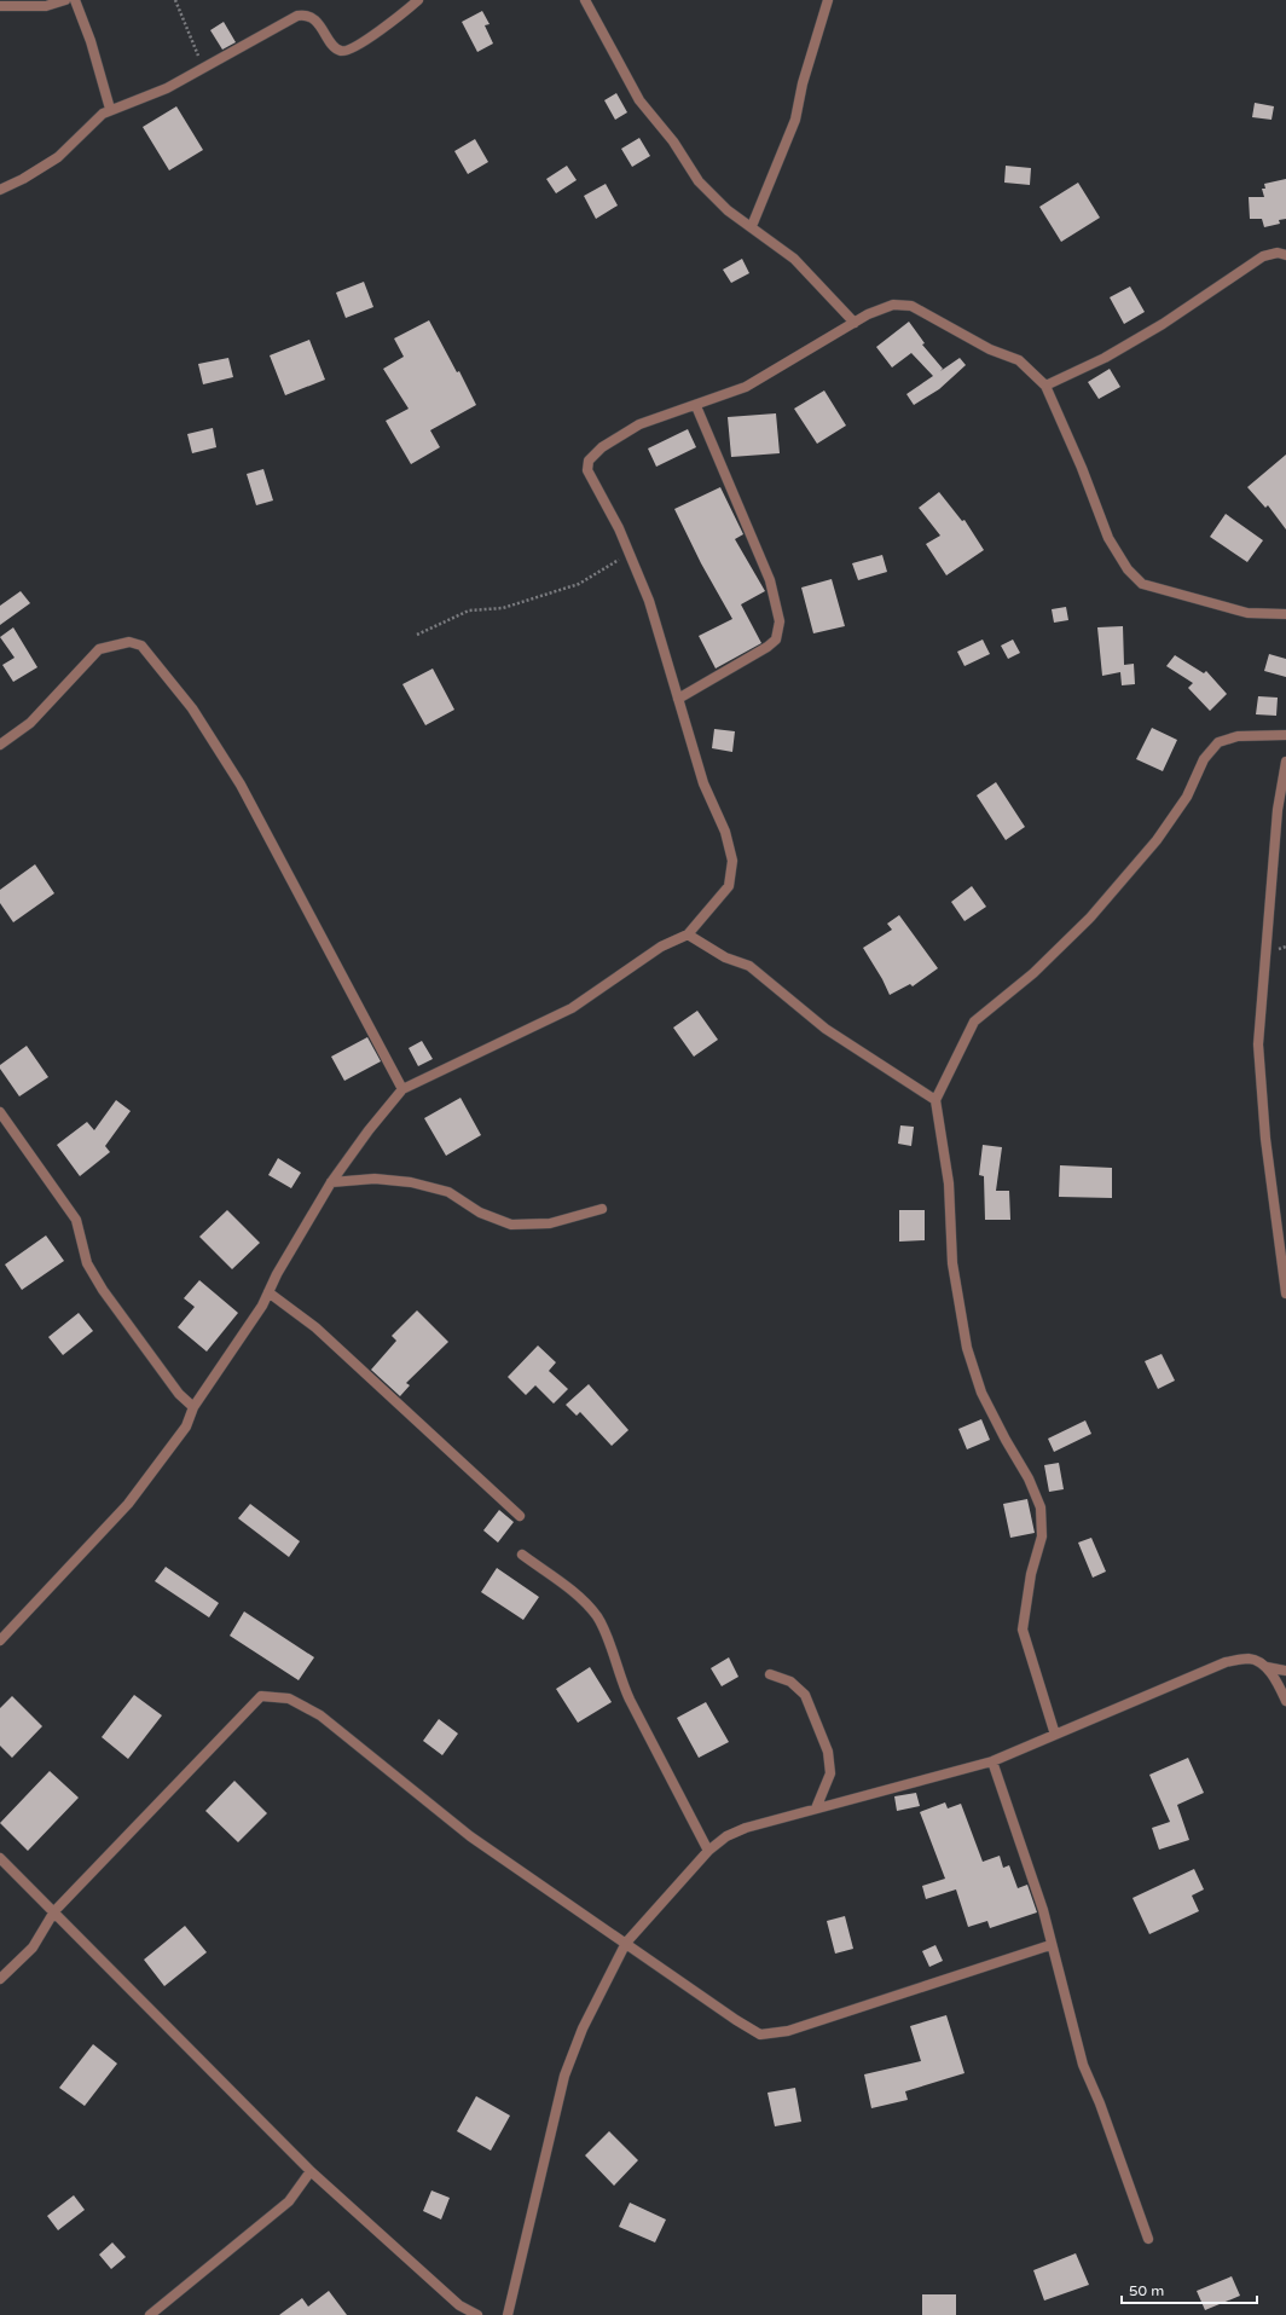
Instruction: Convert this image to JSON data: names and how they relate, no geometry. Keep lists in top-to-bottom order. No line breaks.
{"scale_bar":"50 m"}
